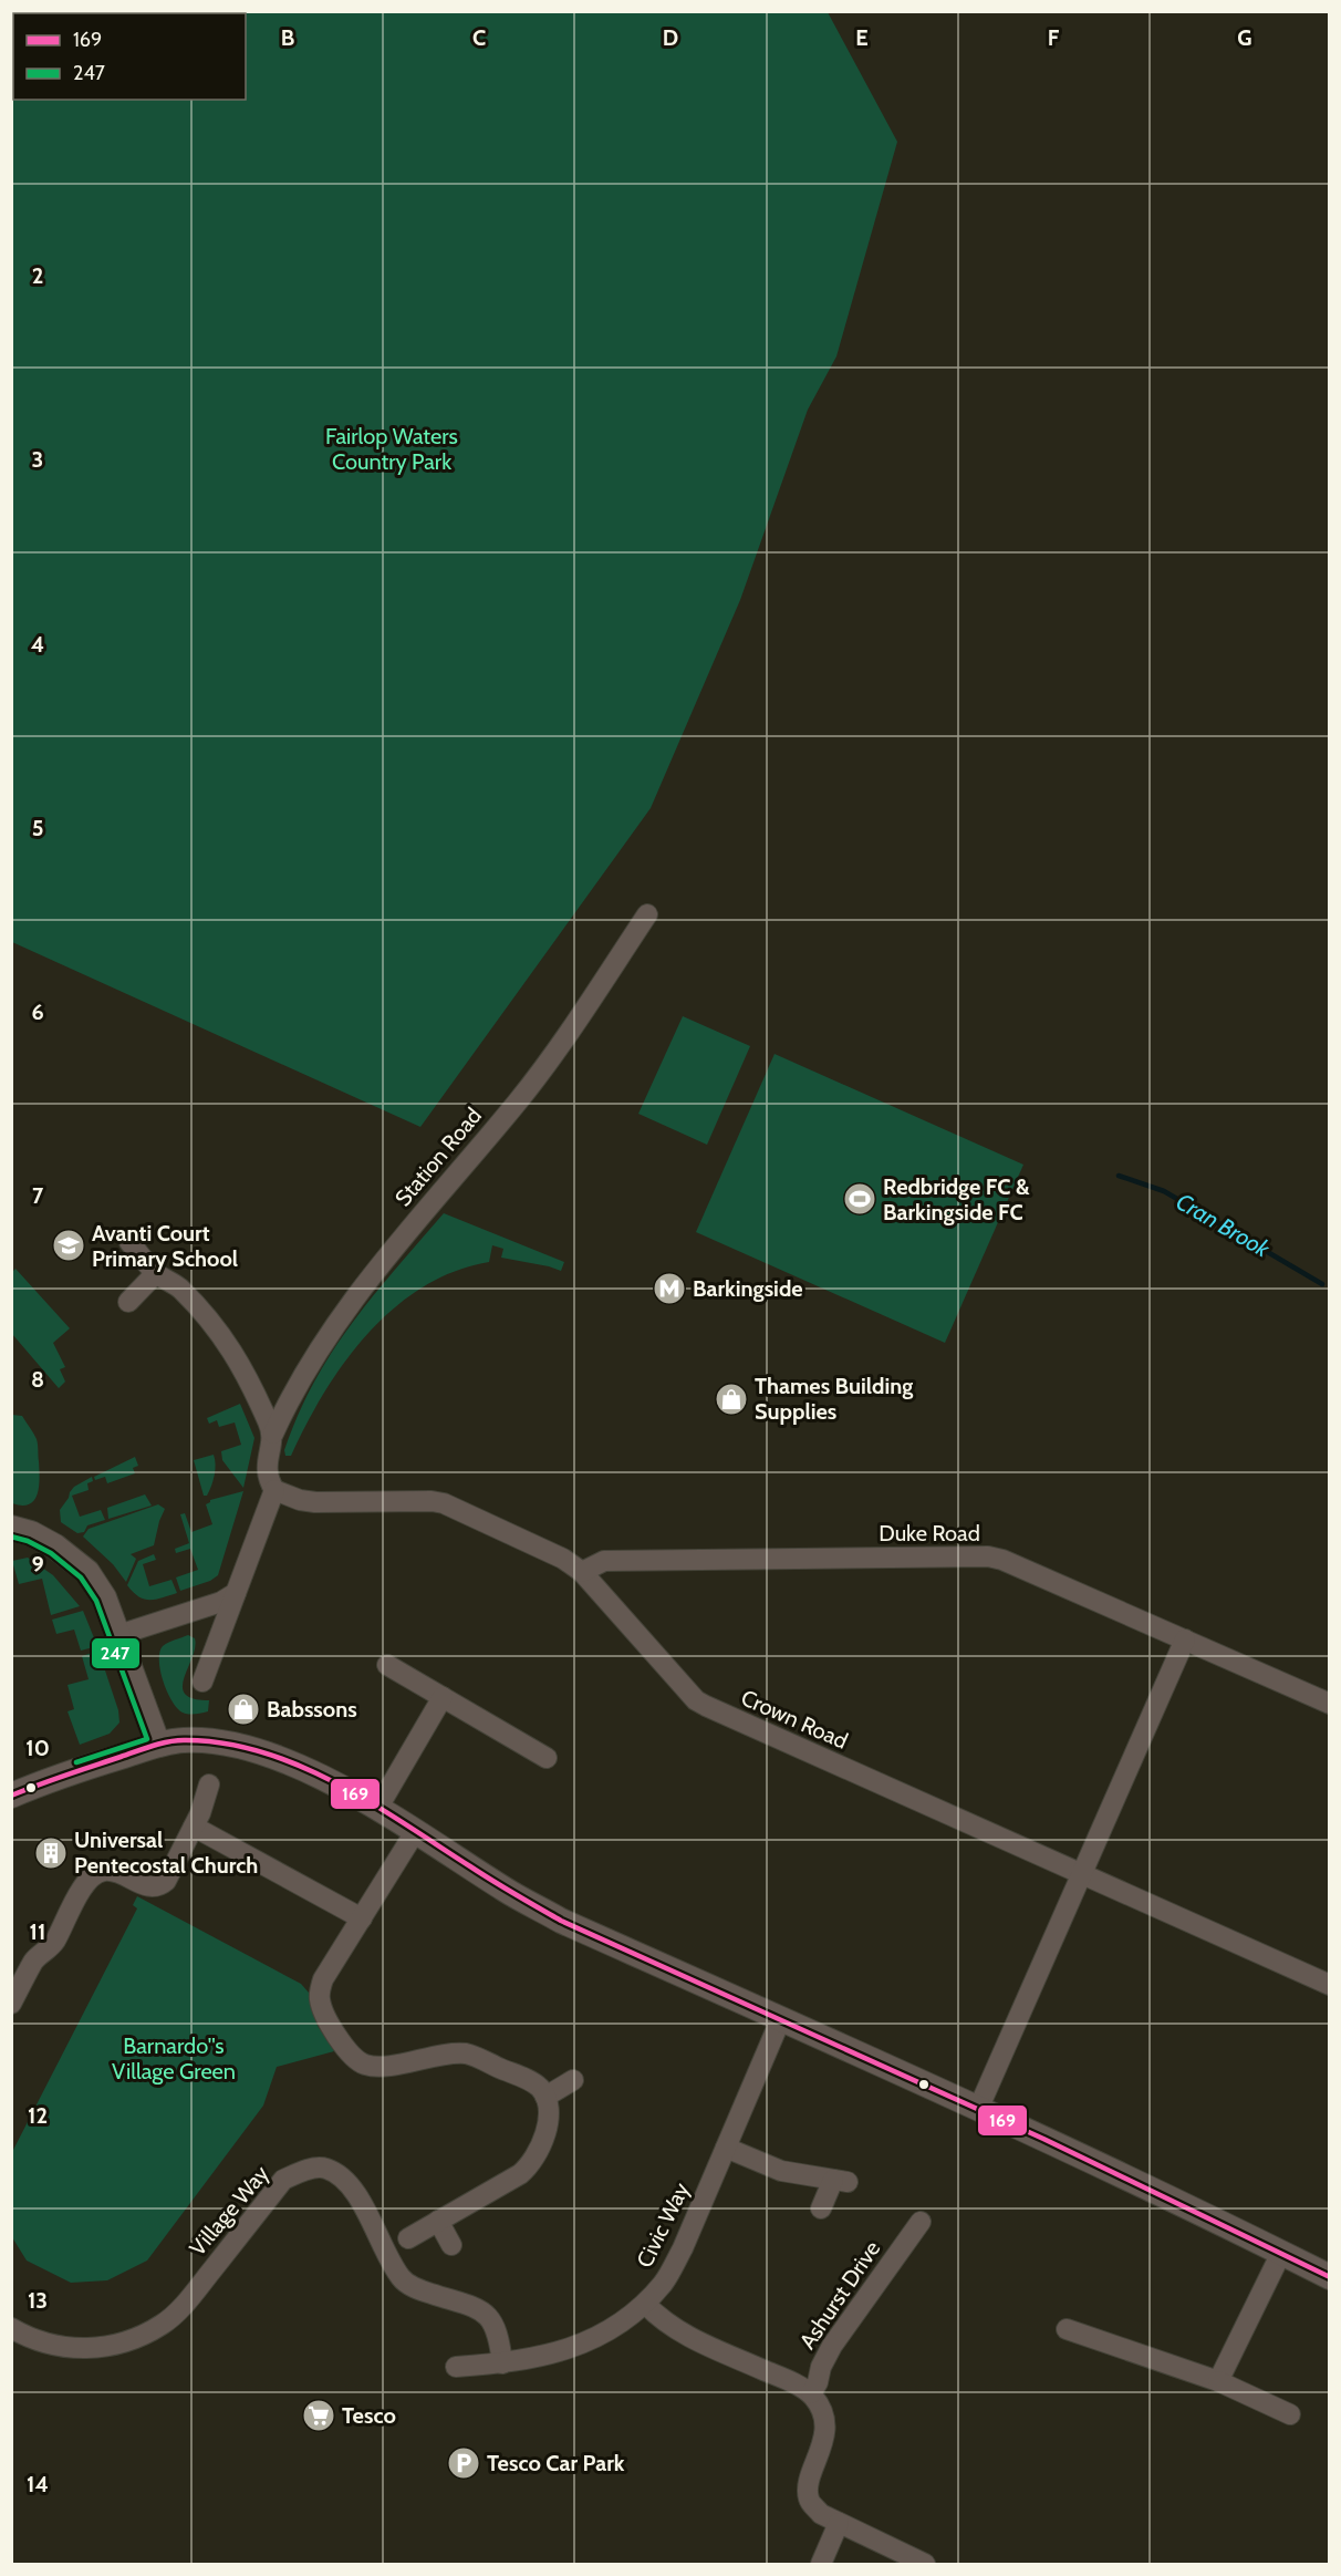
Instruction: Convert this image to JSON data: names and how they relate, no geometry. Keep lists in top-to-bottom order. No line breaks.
{"streets":{"street":["Station Road","Duke Road","Crown Road","Village Way","Civic Way","Ashurst Drive"]},"crossings":[["Station Road","Crown Road"],["Duke Road","Crown Road"],["Village Way","Civic Way"]],"water":["Cran Brook"],"parks":["Fairlop Waters Country Park","Barnardo''s Village Green"],"places":{"sports":["Redbridge FC & Barkingside FC"],"school or university":["Avanti Court Primary School"],"metro station":["Barkingside"],"shop":["Thames Building Supplies","Babssons"],"building":["Universal Pentecostal Church"],"supermarket":["Tesco"],"parking":["Tesco Car Park"]},"lines":["transit line 247","transit line 169"],"legend":["169","247"],"grid":{"columns":["B","C","D","E","F","G"],"rows":["2","3","4","5","6","7","8","9","10","11","12","13","14"]}}
